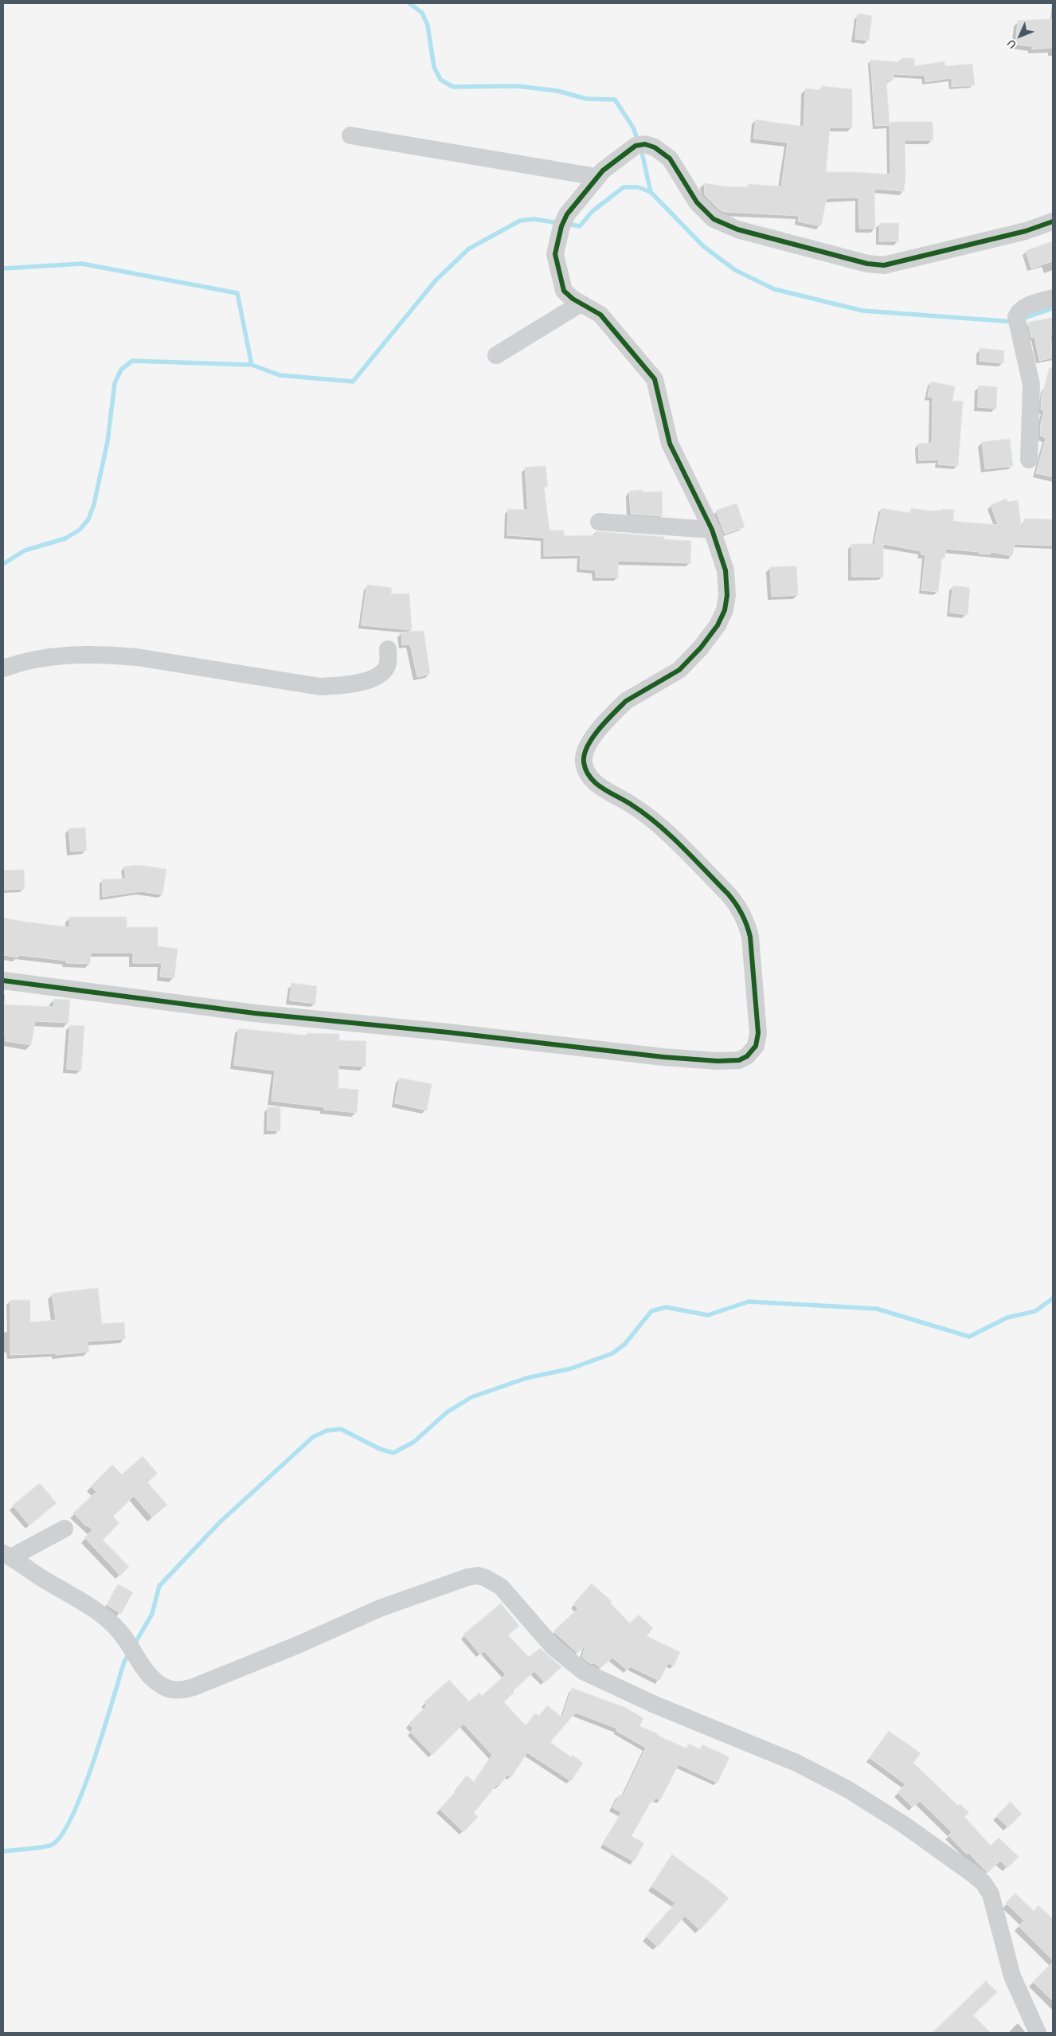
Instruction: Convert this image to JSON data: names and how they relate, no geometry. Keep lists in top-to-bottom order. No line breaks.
{"north":"bottom left"}
